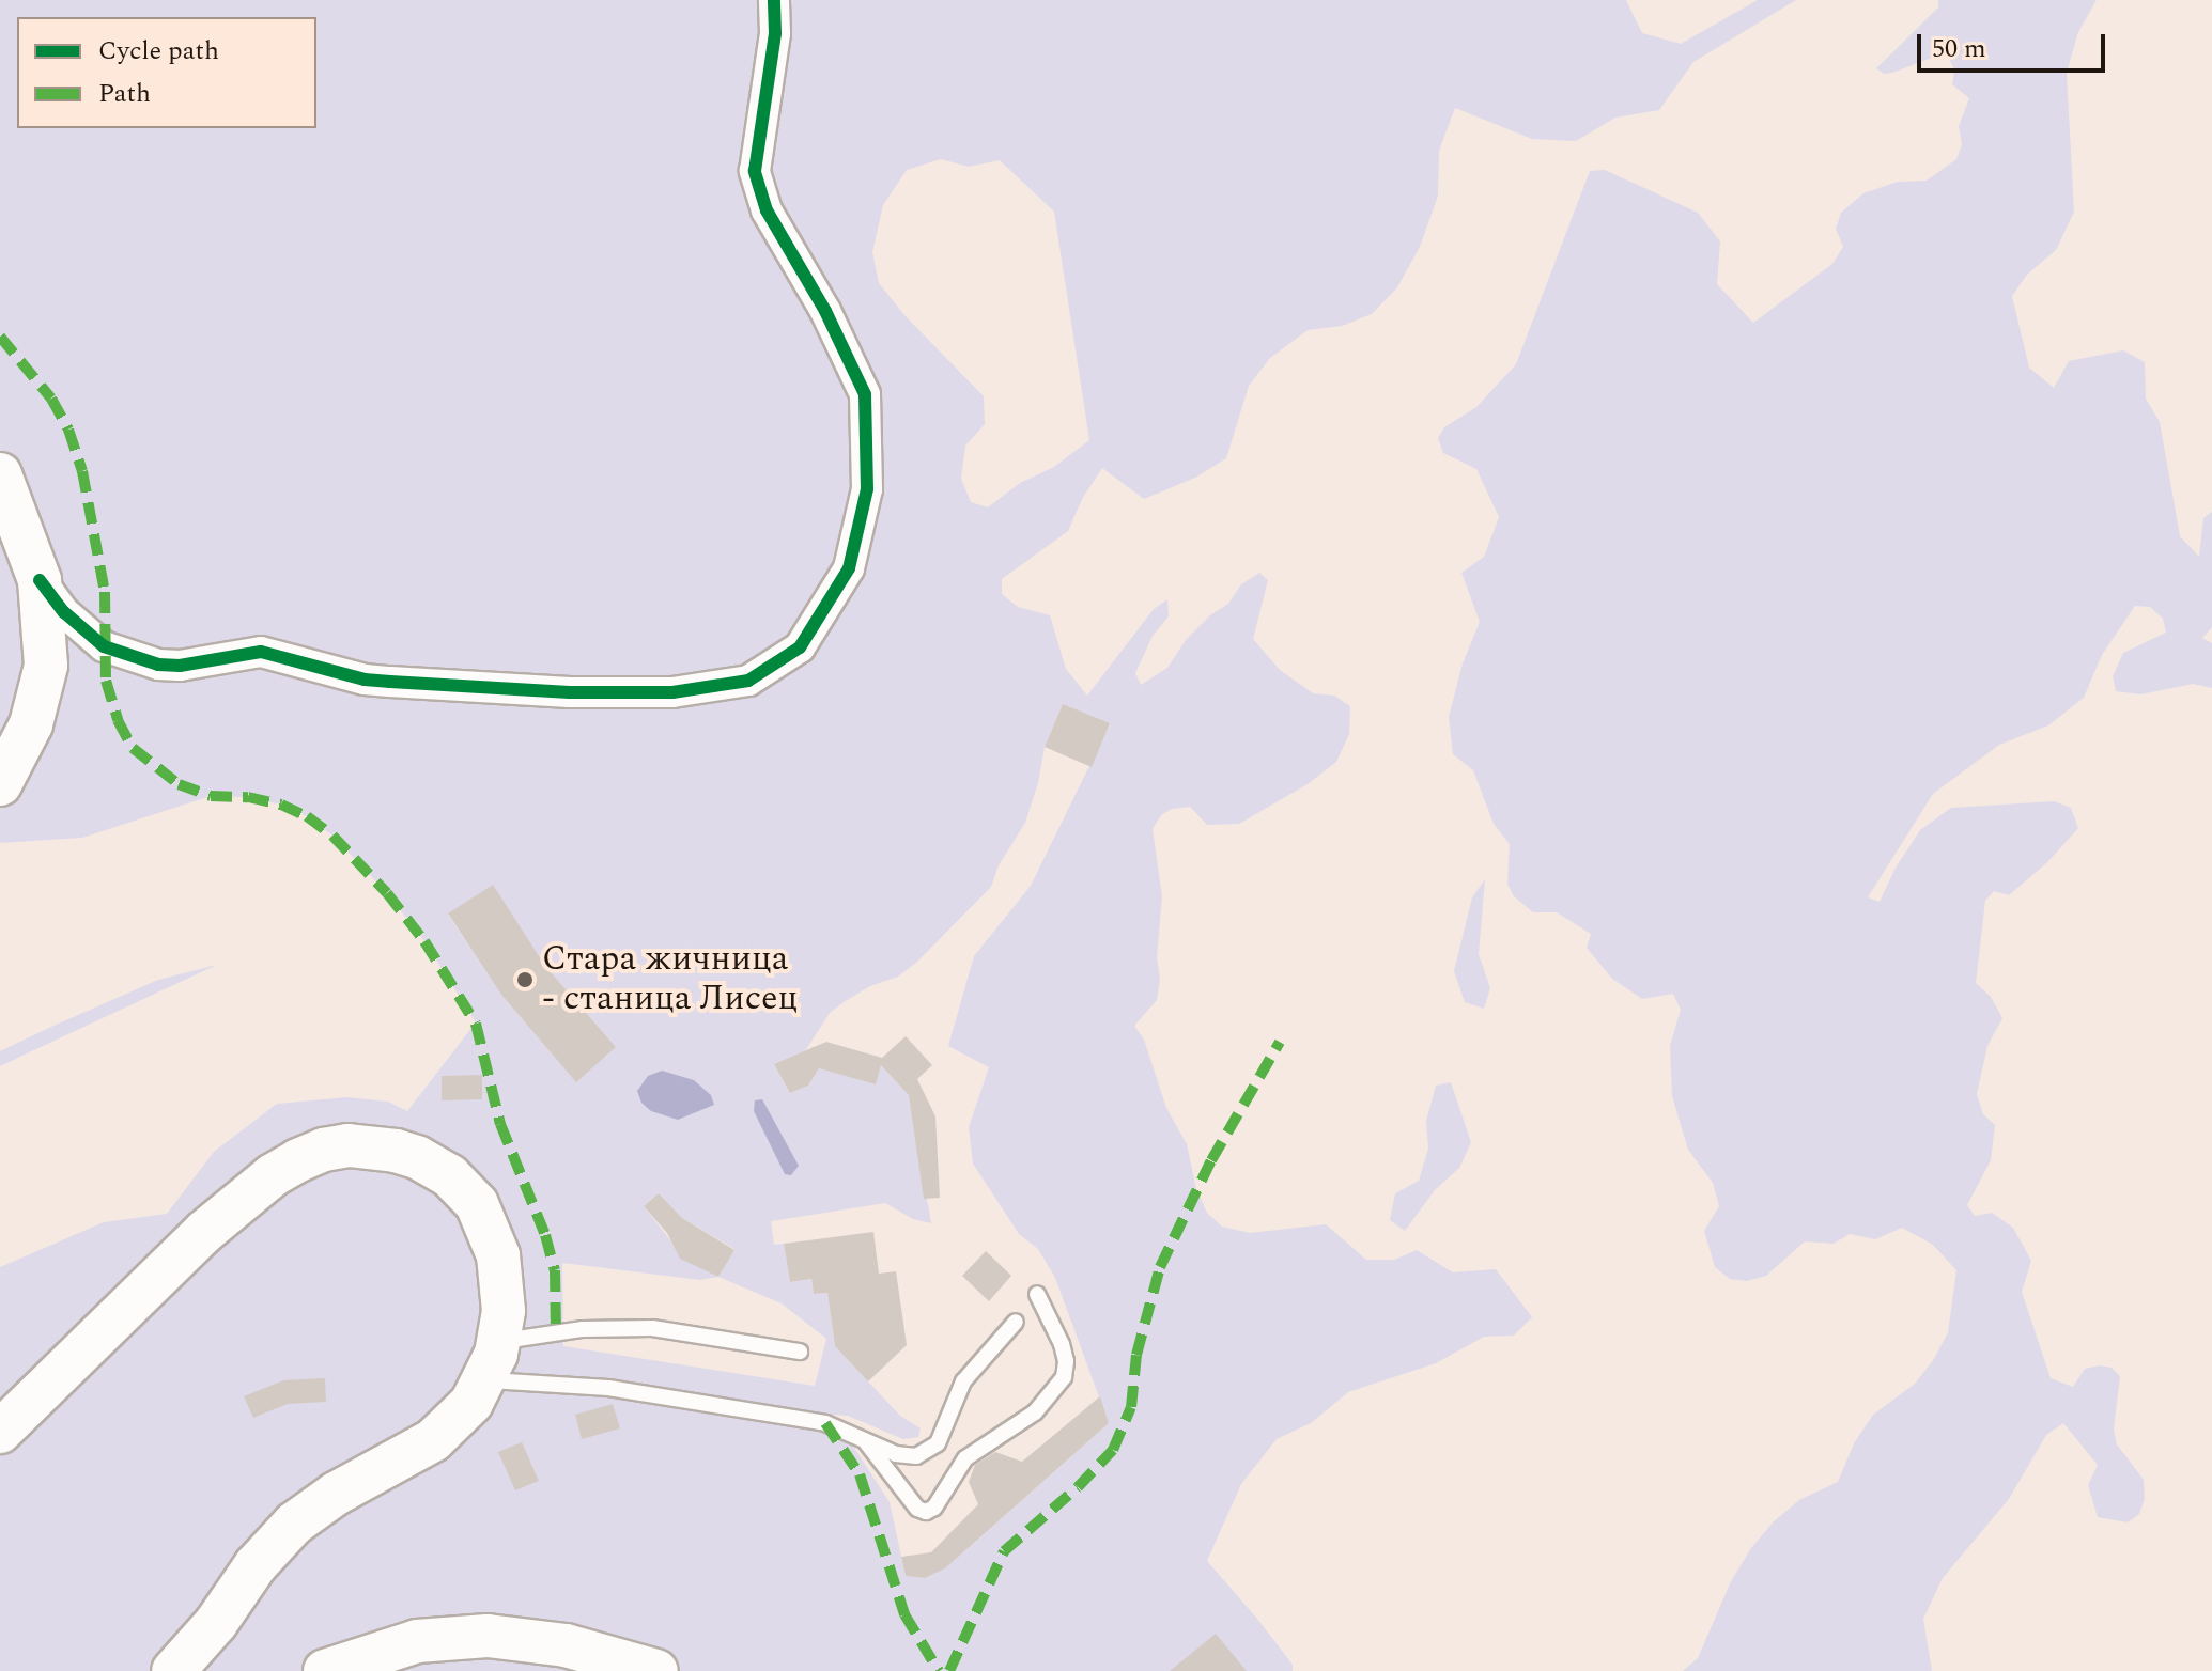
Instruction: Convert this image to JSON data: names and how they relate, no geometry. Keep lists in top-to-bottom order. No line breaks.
{"places":["Стара жичница - станица Лисец"],"legend":["Cycle path","Path"],"scale_bar":"50 m"}
